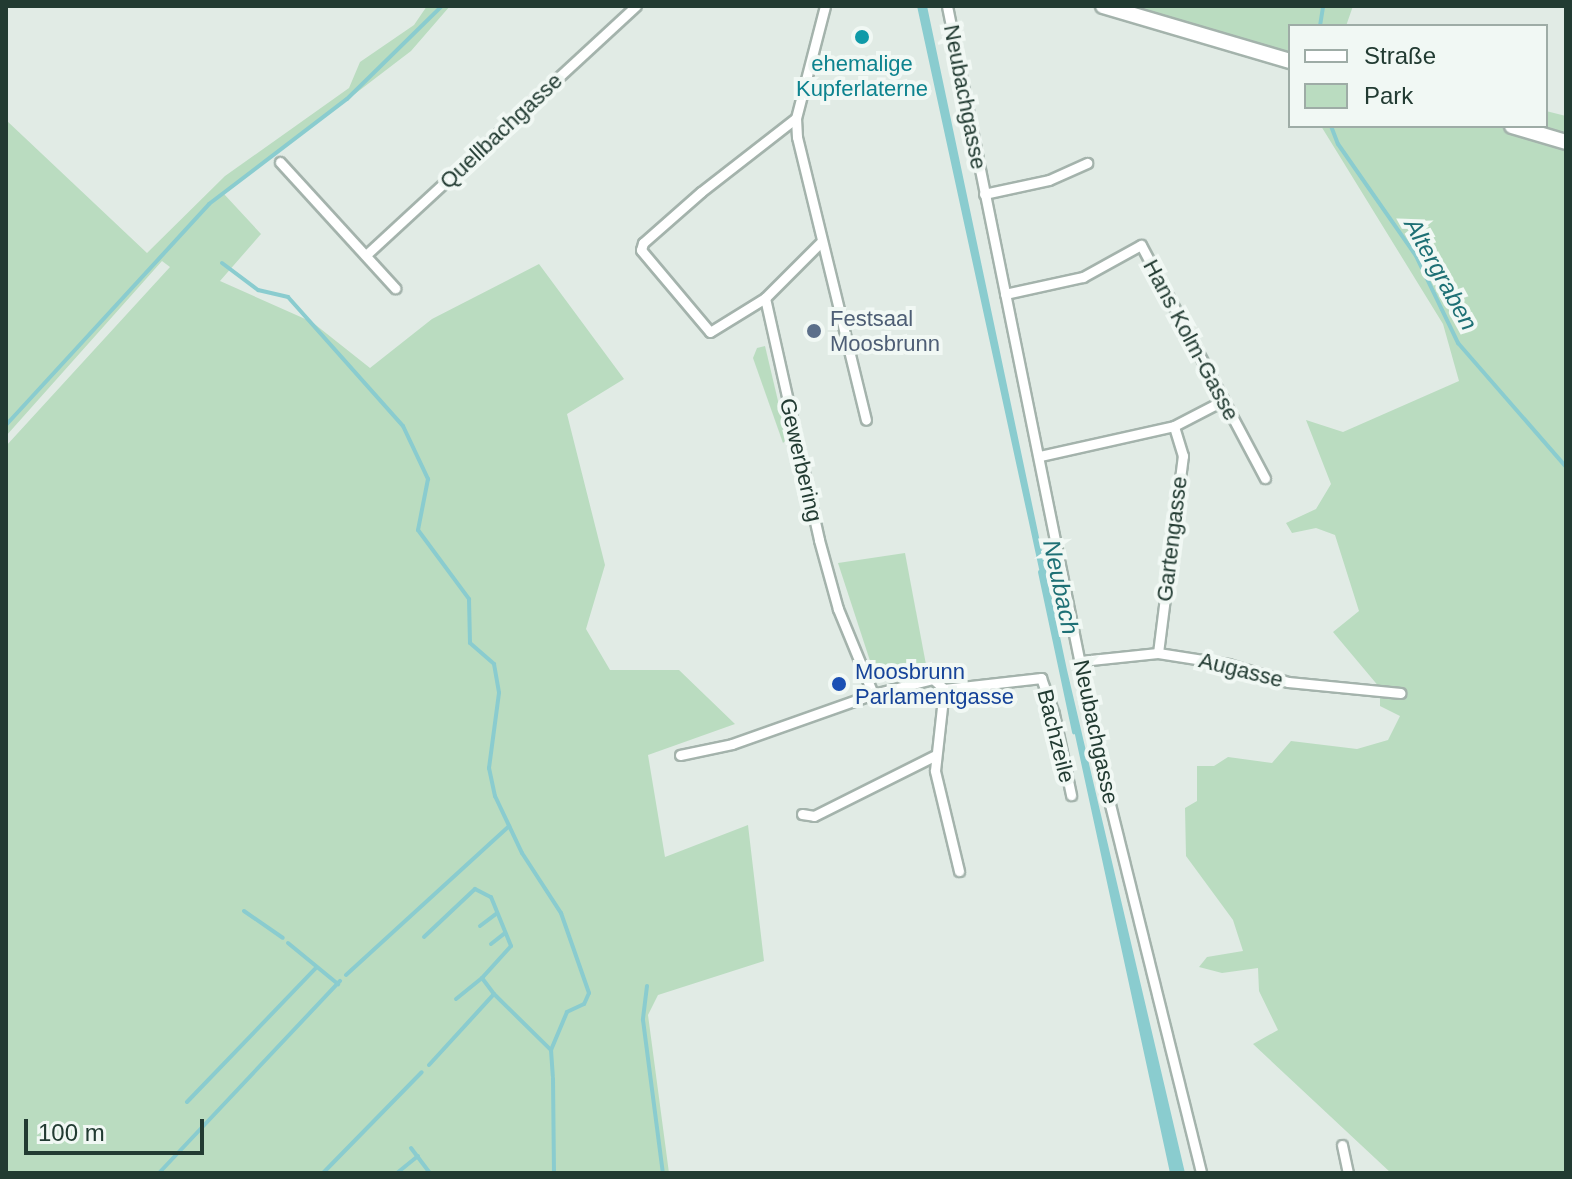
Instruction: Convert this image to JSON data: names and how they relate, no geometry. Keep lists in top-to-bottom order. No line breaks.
{"streets":{"street":["Neubachgasse","Quellbachgasse","Hans Kolm-Gasse","Gewerbering","Gartengasse","Augasse","Bachzeile"]},"crossings":[["Neubachgasse","Hans Kolm-Gasse"],["Neubachgasse","Augasse"],["Gartengasse","Augasse"]],"water":["Altergraben","Neubach"],"places":["ehemalige Kupferlaterne","Festsaal Moosbrunn","Moosbrunn Parlamentgasse"],"legend":["Straße","Park"],"scale_bar":"100 m"}
